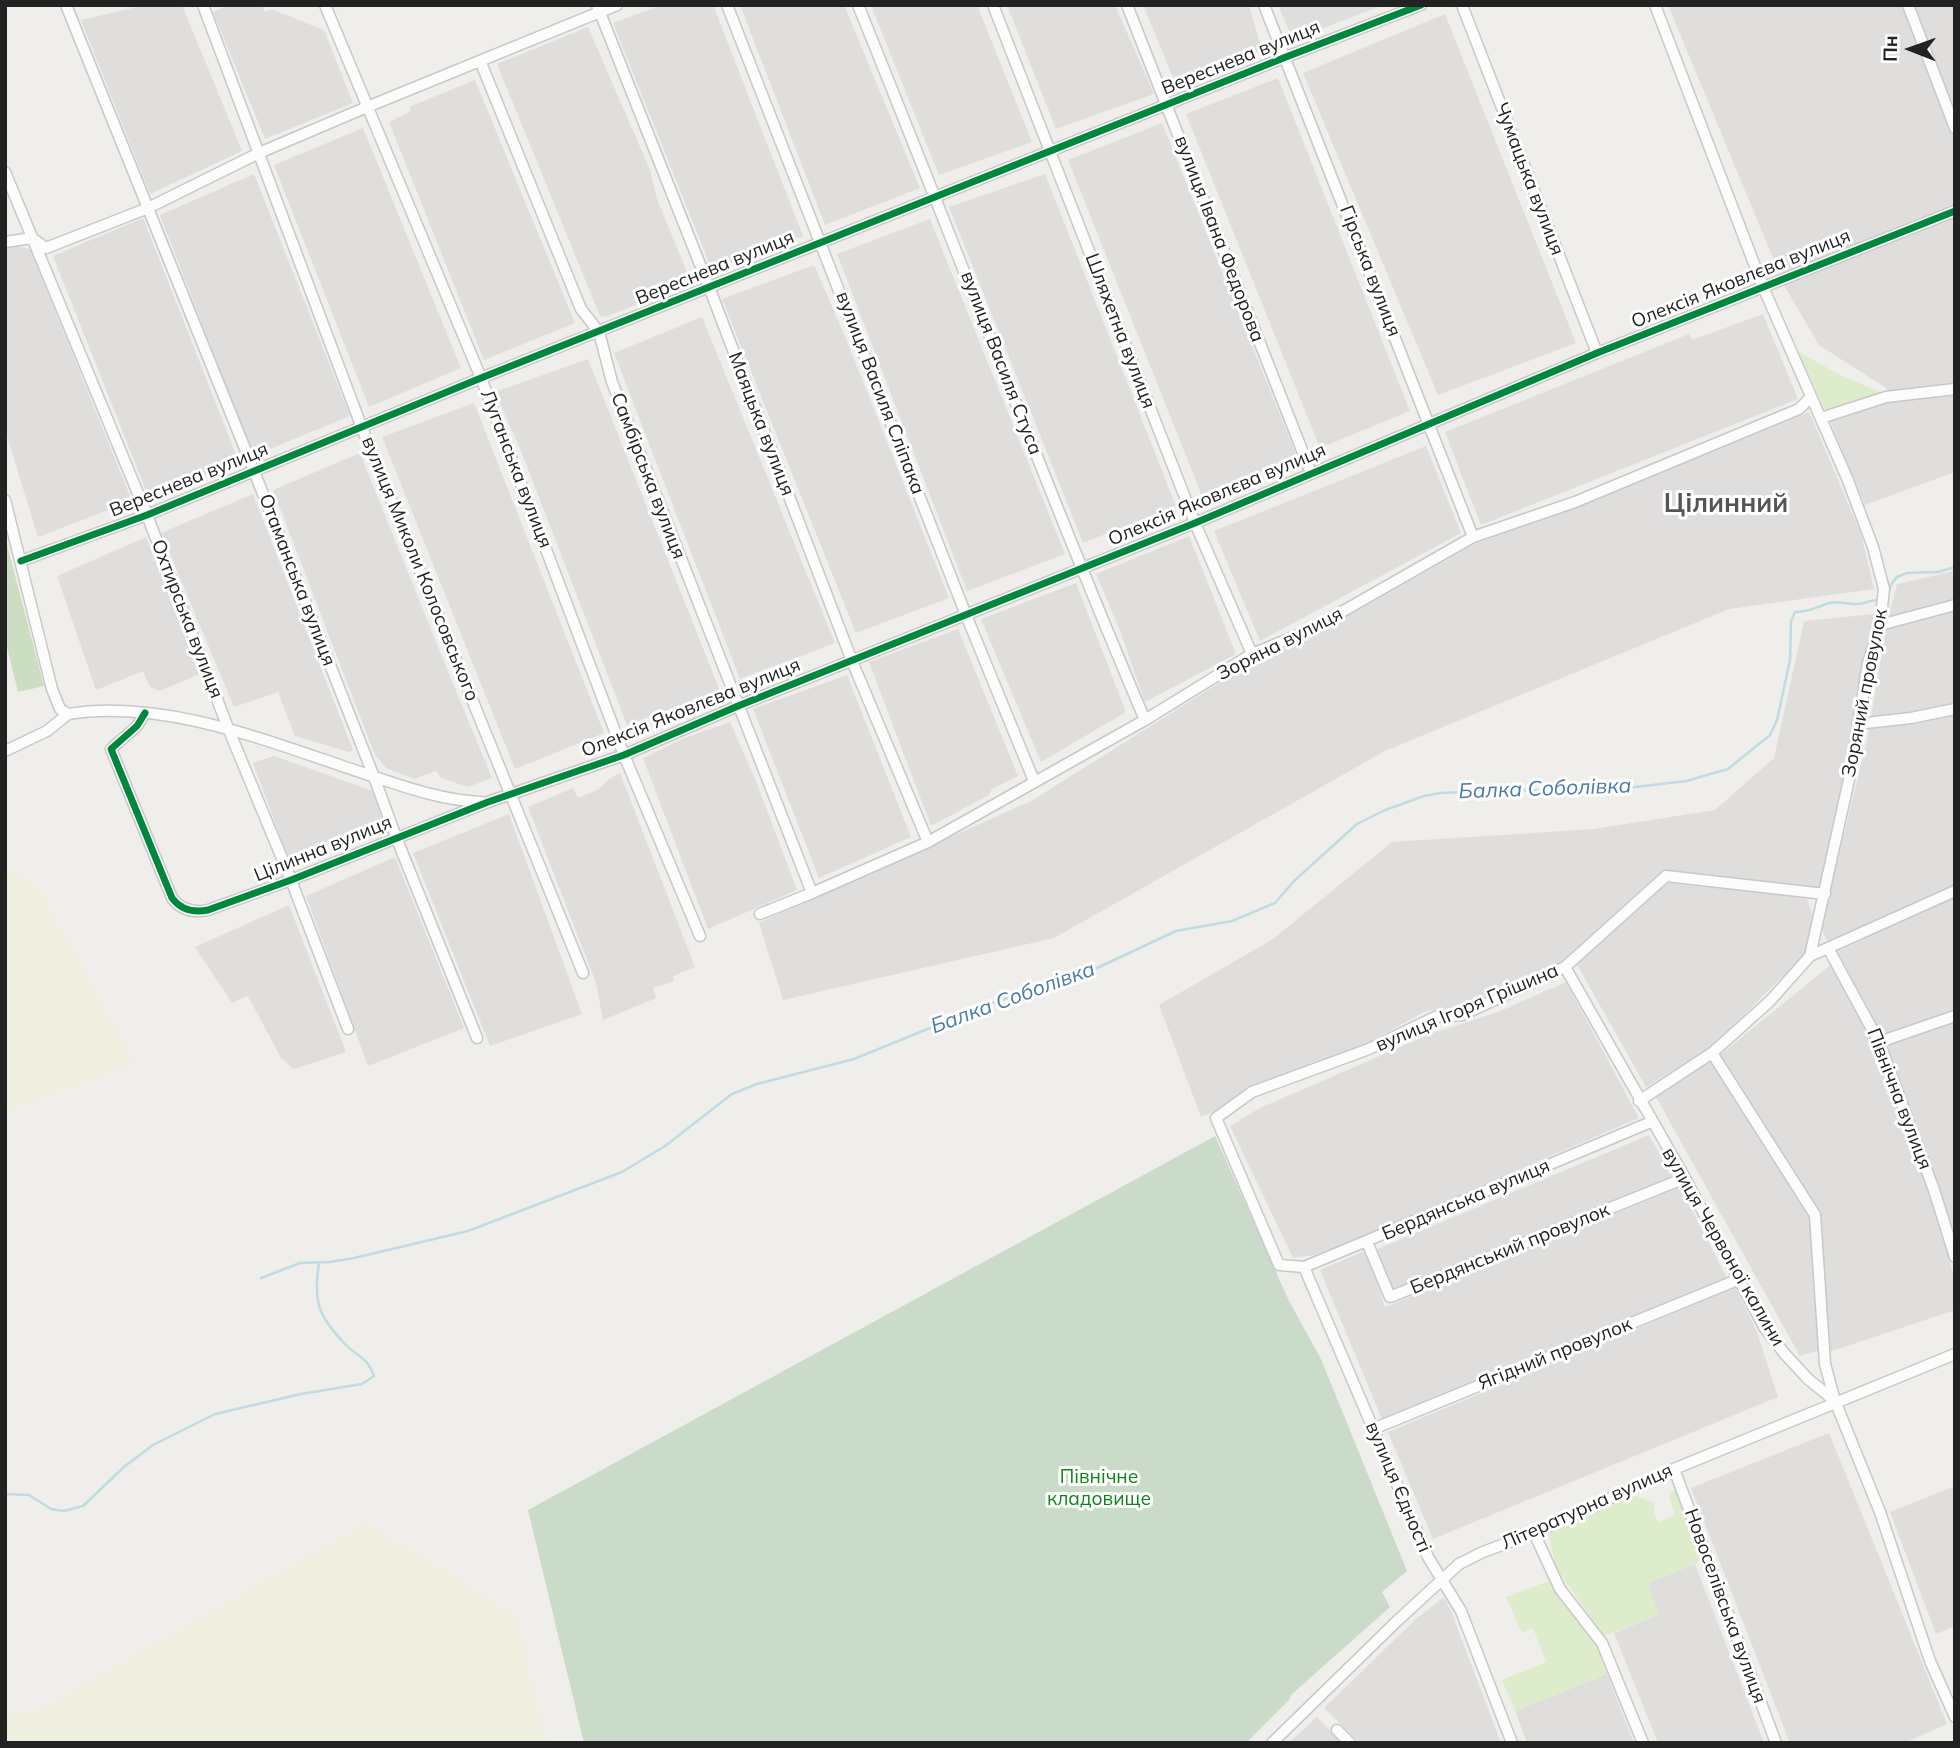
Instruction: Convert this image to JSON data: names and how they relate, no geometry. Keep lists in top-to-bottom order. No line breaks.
{"streets":{"street":["Вереснева вулиця","Чумацька вулиця","вулиця Івана Федорова","Гірська вулиця","Олексія Яковлєва вулиця","Шляхетна вулиця","вулиця Василя Стуса","вулиця Василя Сліпака","Маяцька вулиця","Луганська вулиця","Самбірська вулиця","вулиця Миколи Колосовського","Отаманська вулиця","Охтирська вулиця","Зоряна вулиця","Зоряний провулок","Цілинна вулиця","вулиця Ігоря Грішина","Північна вулиця","Бердянська вулиця","вулиця Червоної калини","Бердянський провулок","Ягідний провулок","вулиця Єдності","Літературна вулиця","Новоселівська вулиця"]},"crossings":[["Вереснева вулиця","вулиця Івана Федорова"],["Вереснева вулиця","Гірська вулиця"],["Вереснева вулиця","Шляхетна вулиця"],["Вереснева вулиця","вулиця Василя Стуса"],["Вереснева вулиця","вулиця Василя Сліпака"],["Вереснева вулиця","Маяцька вулиця"],["Вереснева вулиця","Луганська вулиця"],["Вереснева вулиця","Самбірська вулиця"],["Вереснева вулиця","вулиця Миколи Колосовського"],["Вереснева вулиця","Отаманська вулиця"],["Вереснева вулиця","Охтирська вулиця"],["Чумацька вулиця","Олексія Яковлєва вулиця"],["вулиця Івана Федорова","Олексія Яковлєва вулиця"],["Гірська вулиця","Олексія Яковлєва вулиця"],["Гірська вулиця","Зоряна вулиця"],["Олексія Яковлєва вулиця","Шляхетна вулиця"],["Олексія Яковлєва вулиця","вулиця Василя Стуса"],["Олексія Яковлєва вулиця","вулиця Василя Сліпака"],["Олексія Яковлєва вулиця","Маяцька вулиця"],["Олексія Яковлєва вулиця","Луганська вулиця"],["Олексія Яковлєва вулиця","Самбірська вулиця"],["Олексія Яковлєва вулиця","вулиця Миколи Колосовського"],["Олексія Яковлєва вулиця","Зоряний провулок"],["Олексія Яковлєва вулиця","Цілинна вулиця"],["Шляхетна вулиця","Зоряна вулиця"],["вулиця Василя Стуса","Зоряна вулиця"],["вулиця Василя Сліпака","Зоряна вулиця"],["Маяцька вулиця","Зоряна вулиця"],["Самбірська вулиця","Зоряна вулиця"],["Отаманська вулиця","Цілинна вулиця"],["Охтирська вулиця","Цілинна вулиця"],["Зоряна вулиця","Зоряний провулок"],["Зоряний провулок","вулиця Ігоря Грішина"],["вулиця Ігоря Грішина","Бердянська вулиця"],["вулиця Ігоря Грішина","вулиця Червоної калини"],["Бердянська вулиця","вулиця Червоної калини"],["Бердянська вулиця","Бердянський провулок"],["Бердянська вулиця","вулиця Єдності"],["вулиця Червоної калини","Бердянський провулок"],["вулиця Червоної калини","Ягідний провулок"],["вулиця Червоної калини","Літературна вулиця"],["Ягідний провулок","вулиця Єдності"],["вулиця Єдності","Літературна вулиця"],["Літературна вулиця","Новоселівська вулиця"]],"districts":["Цілинний"],"water":["Балка Соболівка"],"parks":["Північне кладовище"],"north":"left"}
